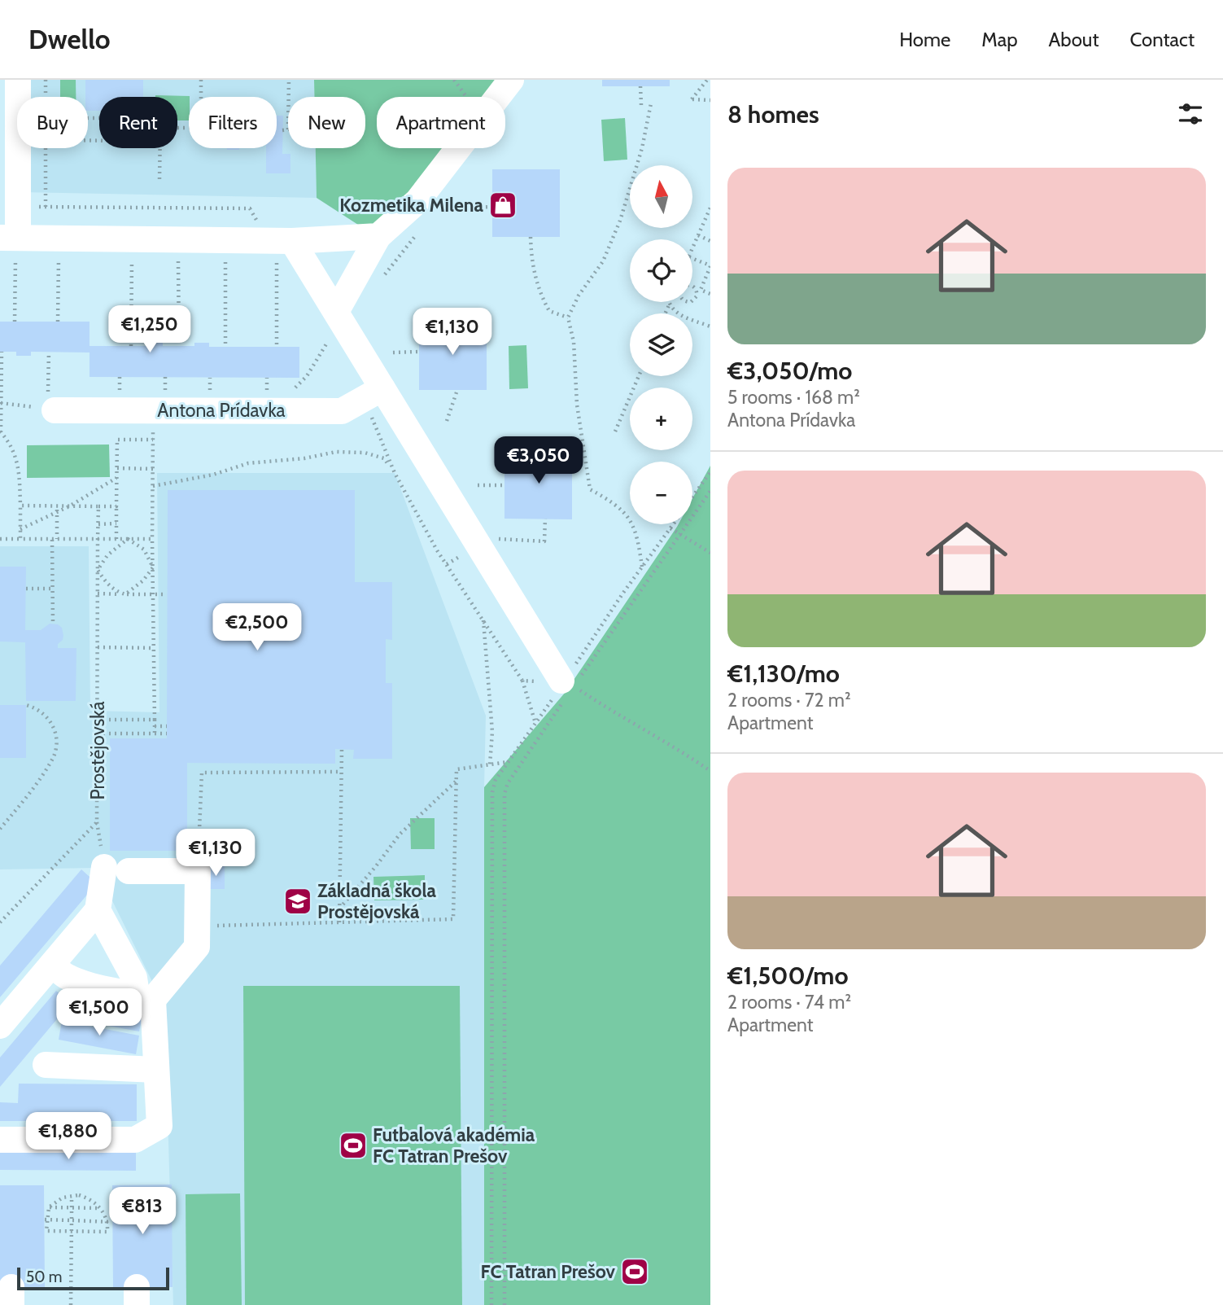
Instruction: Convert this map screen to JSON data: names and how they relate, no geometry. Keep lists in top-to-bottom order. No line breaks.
{"streets":{"street":["Antona Prídavka"],"path":["Prostějovská"]},"places":{"shop":["Kozmetika Milena"],"school or university":["Základná škola Prostějovská"],"sports":["Futbalová akadémia FC Tatran Prešov","FC Tatran Prešov"]},"scale_bar":"50 m","north":"top","page":{"header":"Dwello","nav":["Home","Map","About","Contact"],"heading":"8 homes","chip":["Buy","Rent","Filters","New","Apartment"],"list":[{"name":"€3,050/mo","note":"5 rooms · 168 m² · Antona Prídavka"},{"name":"€1,130/mo","note":"2 rooms · 72 m² · Apartment"},{"name":"€1,500/mo","note":"2 rooms · 74 m² · Apartment"}],"map_buttons":["+","−"],"price":["€1,250","€1,130","€3,050","€2,500","€1,130","€1,500","€1,880","€813"],"scale":"50 m"}}
